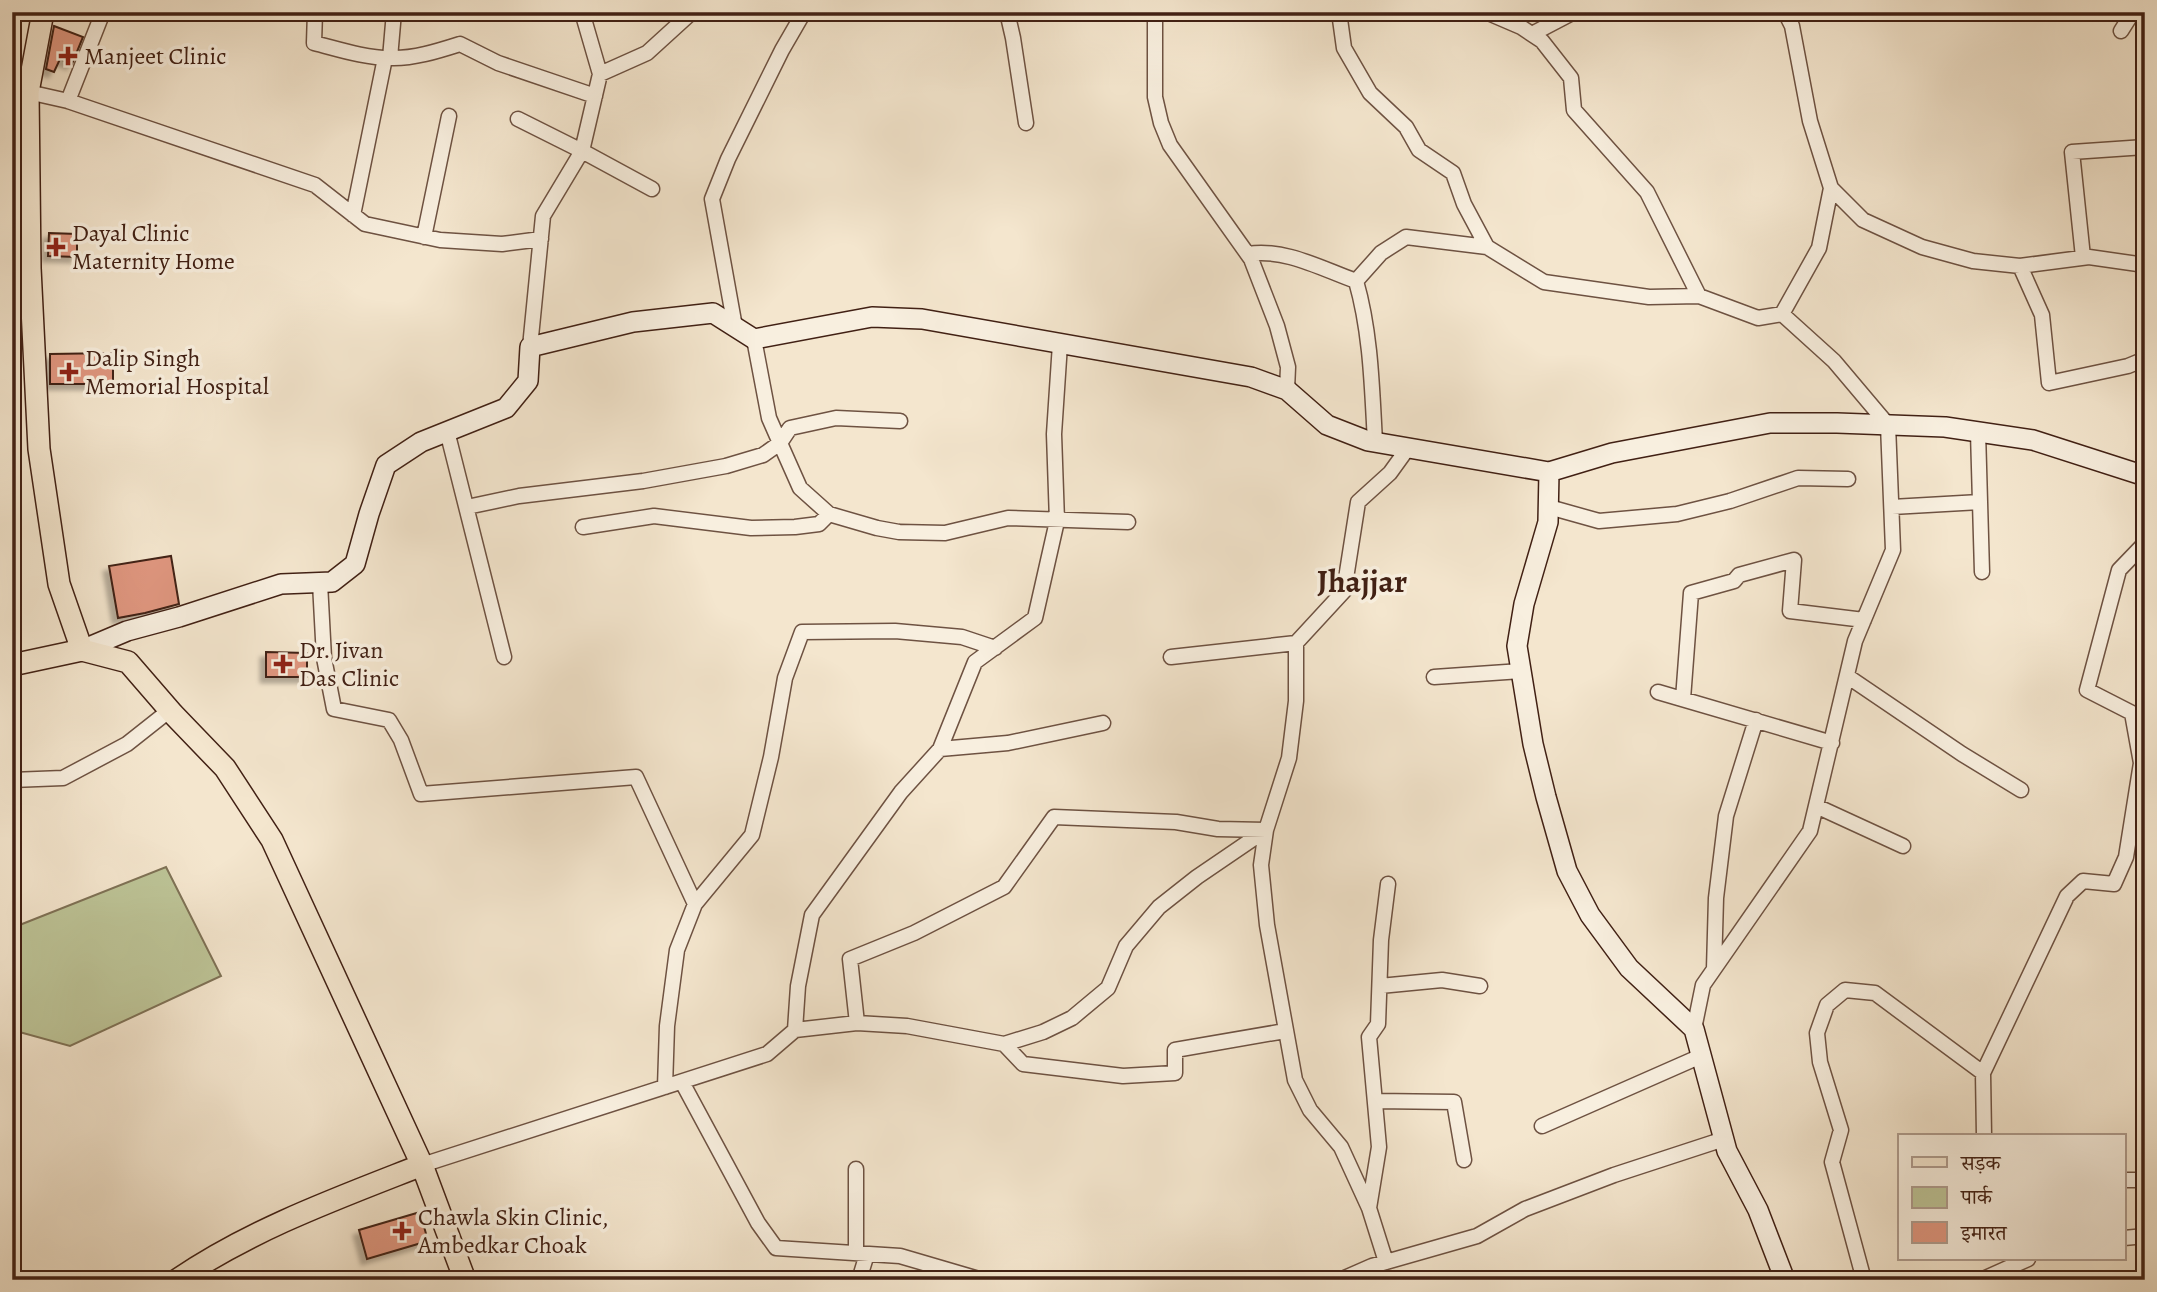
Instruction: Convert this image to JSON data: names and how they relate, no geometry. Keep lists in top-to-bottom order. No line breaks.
{"districts":["Jhajjar"],"places":{"health":["Manjeet Clinic","Dayal Clinic Maternity Home","Dalip Singh Memorial Hospital","Dr. Jivan Das Clinic","Chawla Skin Clinic, Ambedkar Choak"]},"legend":["सड़क","पार्क","इमारत"]}
